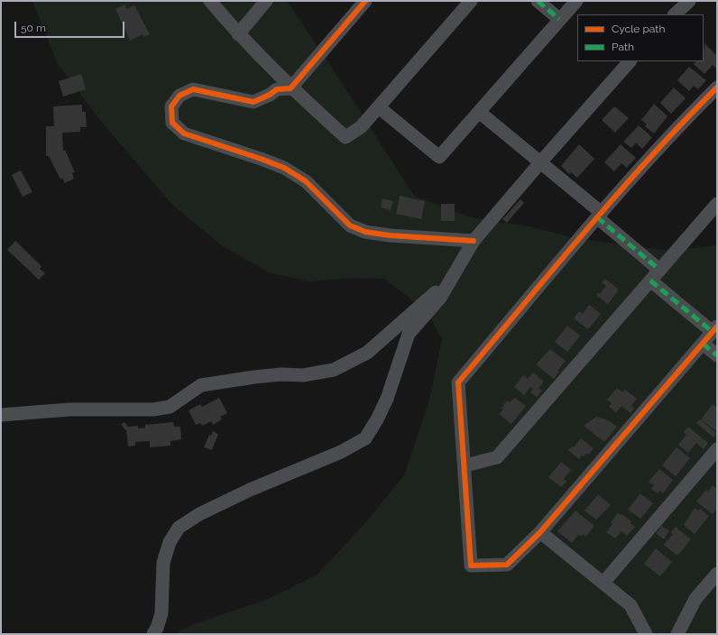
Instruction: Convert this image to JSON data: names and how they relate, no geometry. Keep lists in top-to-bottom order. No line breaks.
{"legend":["Cycle path","Path"],"scale_bar":"50 m"}
